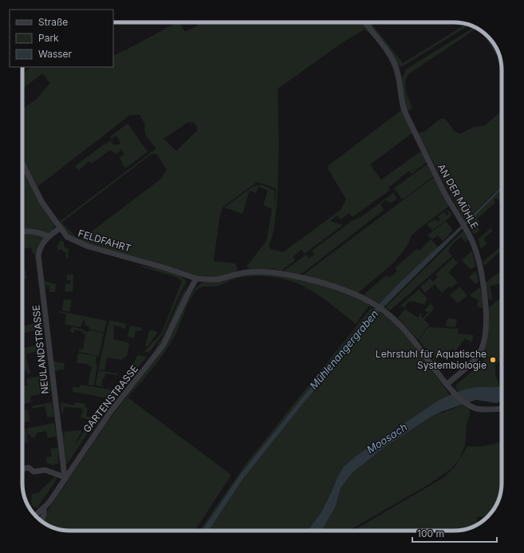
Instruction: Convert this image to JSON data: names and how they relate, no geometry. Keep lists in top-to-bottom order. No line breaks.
{"streets":{"street":["AN DER MÜHLE","FELDFAHRT","NEULANDSTRASSE","GARTENSTRASSE"]},"crossings":[["AN DER MÜHLE","FELDFAHRT"],["FELDFAHRT","NEULANDSTRASSE"],["FELDFAHRT","GARTENSTRASSE"],["NEULANDSTRASSE","GARTENSTRASSE"]],"water":["Mühlenangergraben","Moosach"],"places":["Lehrstuhl für Aquatische Systembiologie"],"legend":["Straße","Park","Wasser"],"scale_bar":"100 m"}
